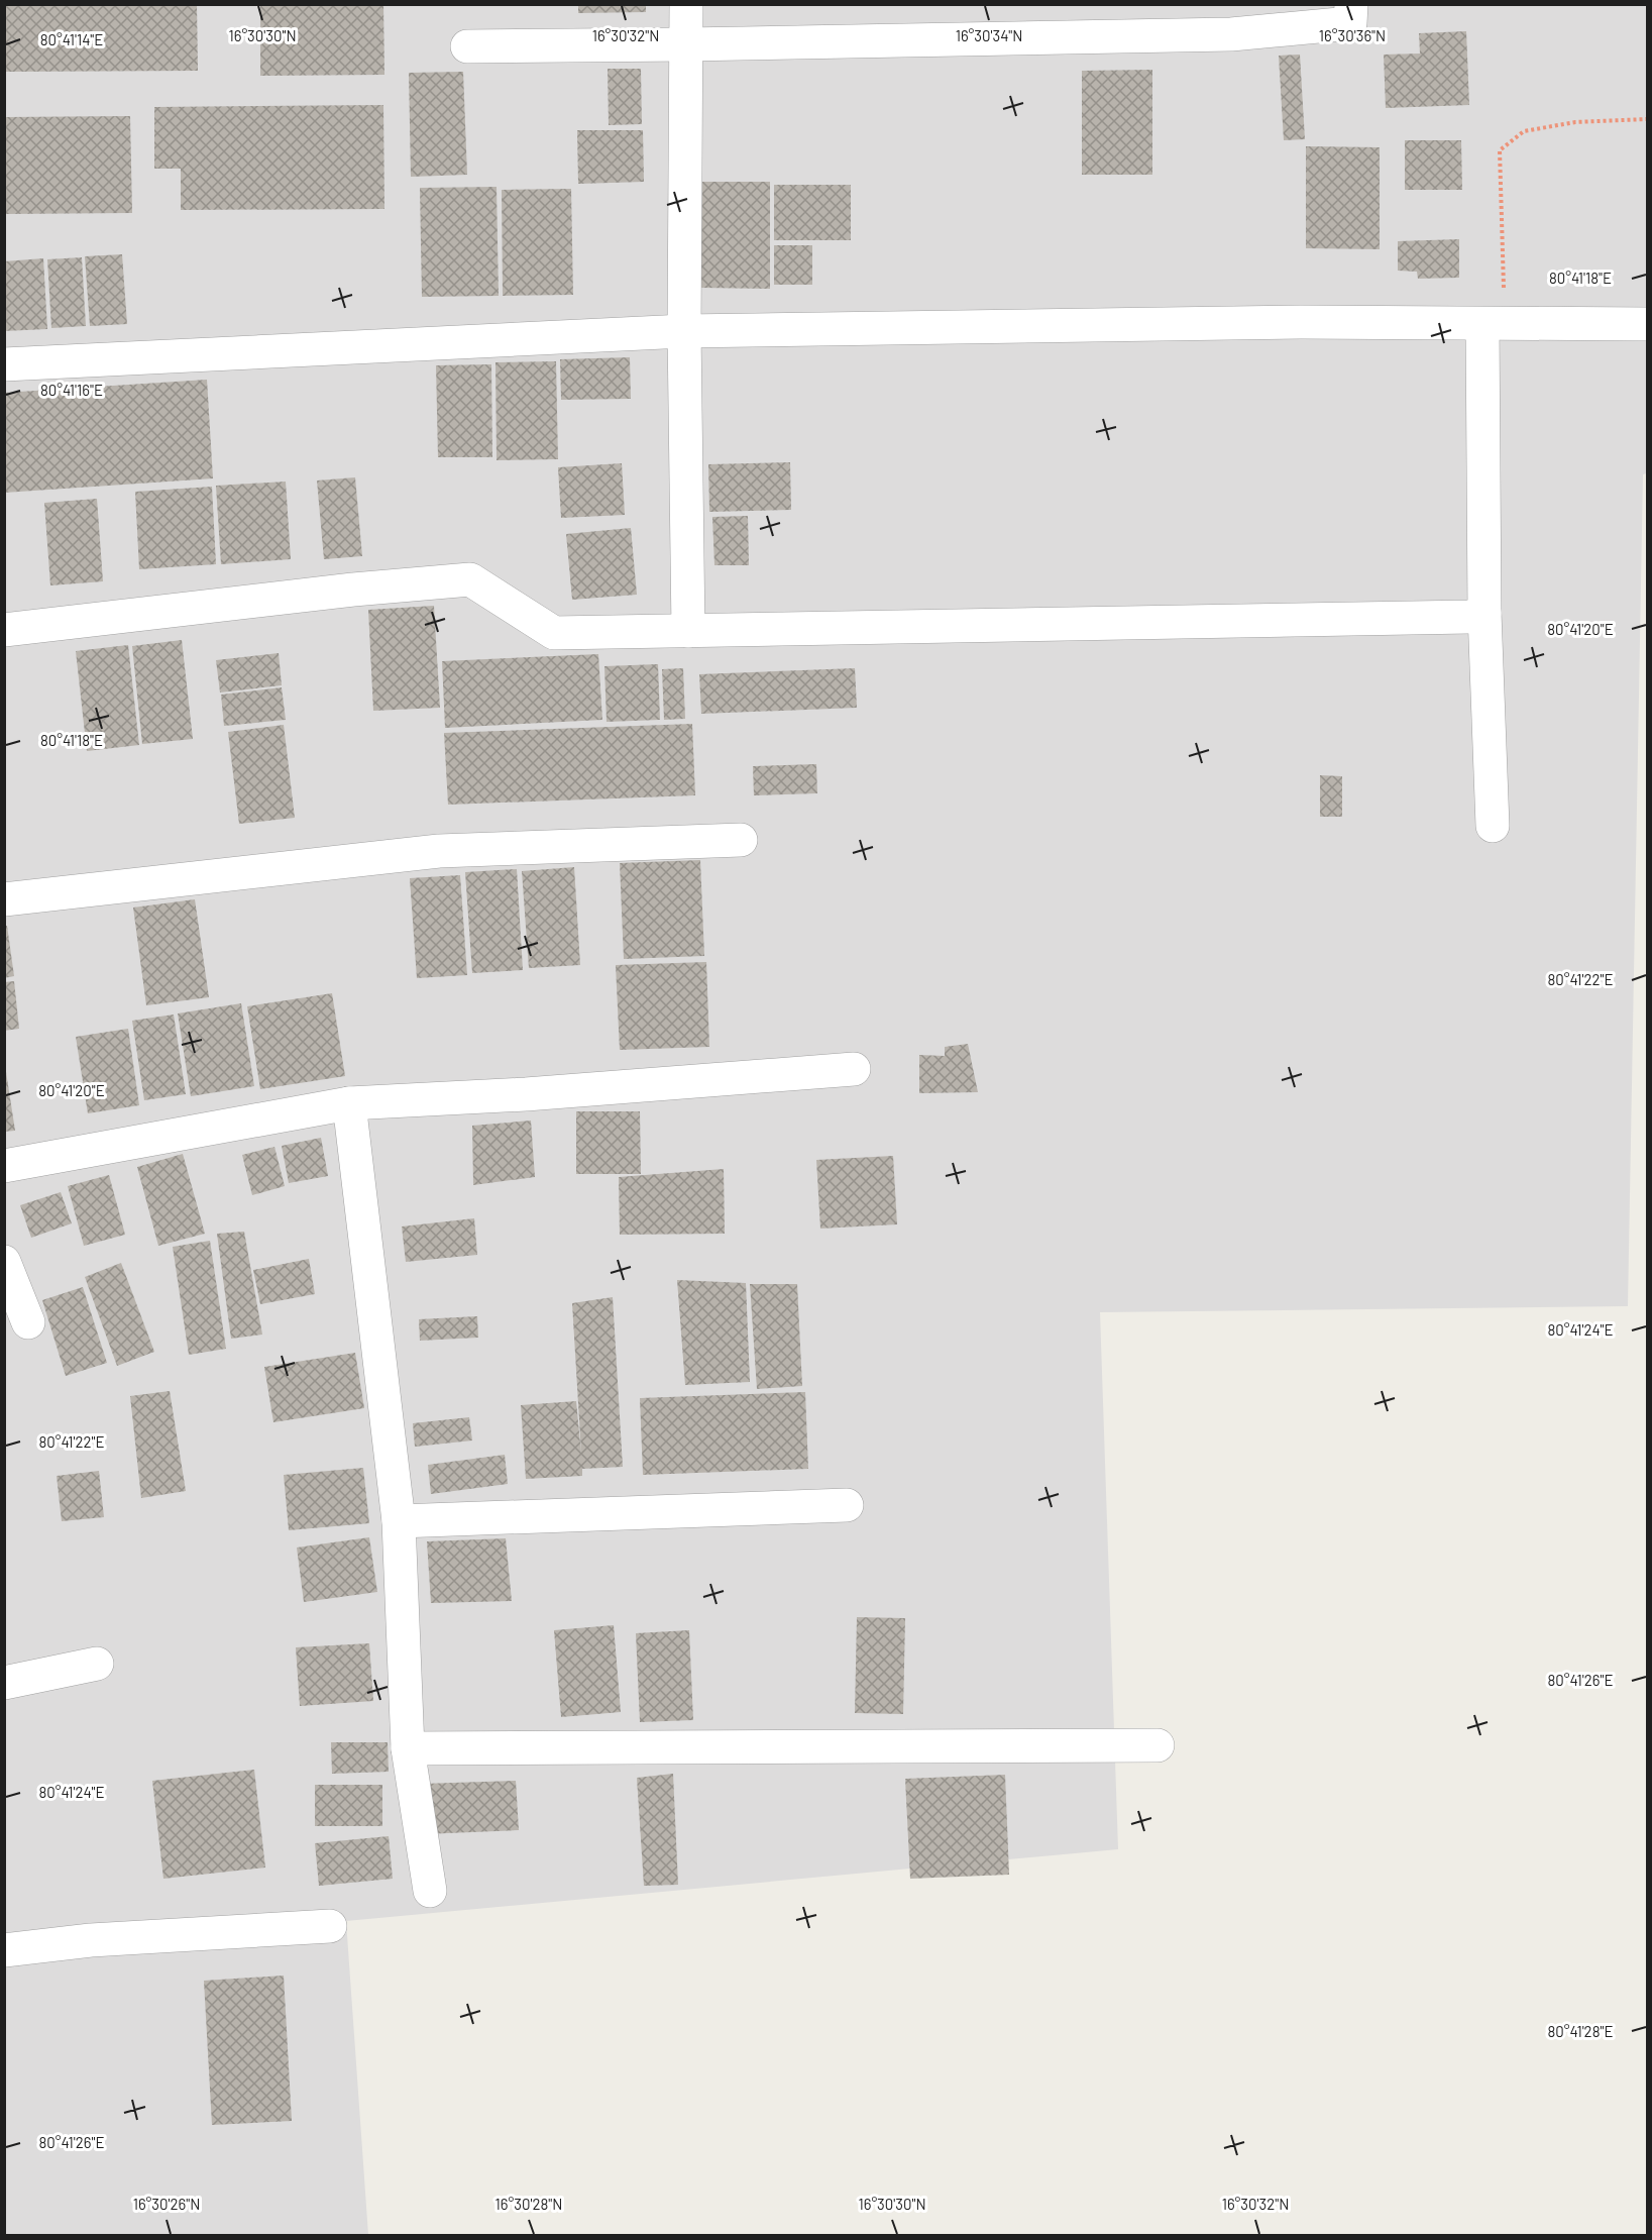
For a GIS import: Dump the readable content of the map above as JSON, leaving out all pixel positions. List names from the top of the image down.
{
  "coordinates": [
    "16°30'30\"N",
    "16°30'32\"N",
    "16°30'34\"N",
    "16°30'36\"N",
    "80°41'14\"E",
    "80°41'18\"E",
    "80°41'16\"E",
    "80°41'20\"E",
    "80°41'22\"E",
    "80°41'24\"E",
    "80°41'26\"E",
    "80°41'28\"E",
    "16°30'26\"N",
    "16°30'28\"N"
  ]
}
